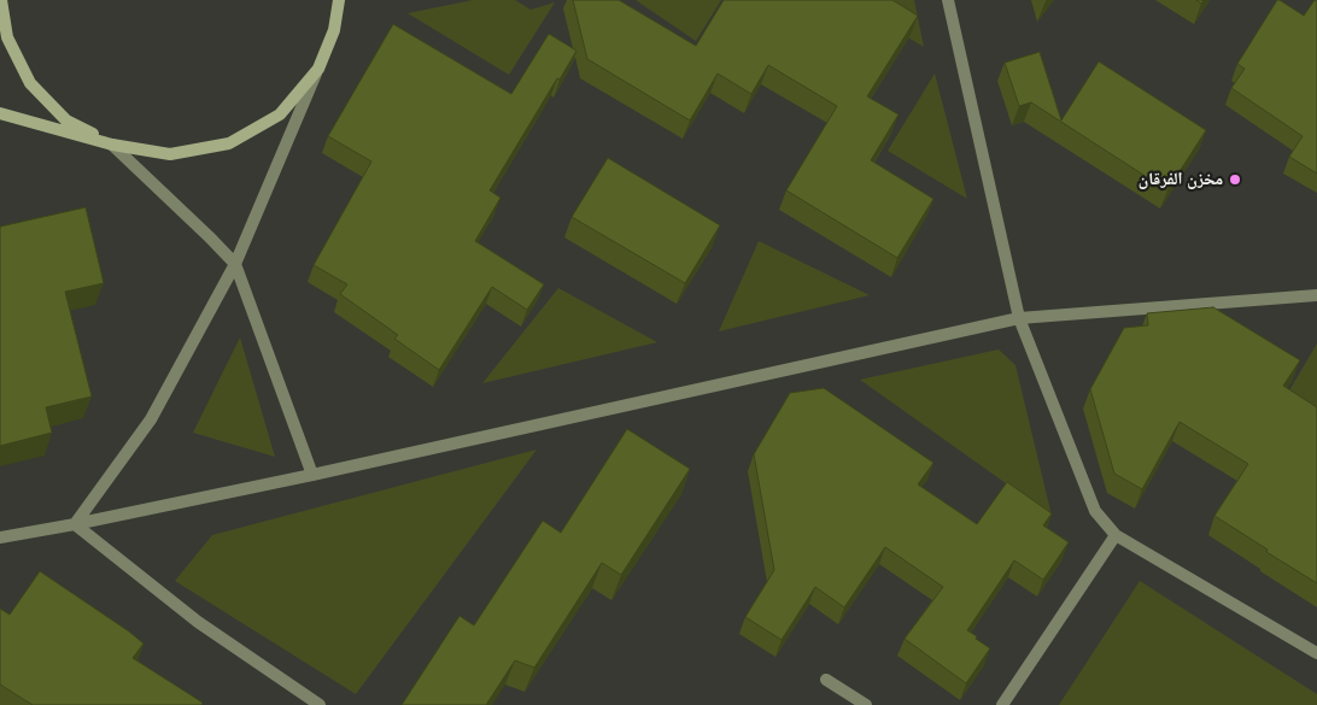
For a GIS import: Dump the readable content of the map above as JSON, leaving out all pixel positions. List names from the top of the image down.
{
  "places": ["مخزن الفرقان"]
}
